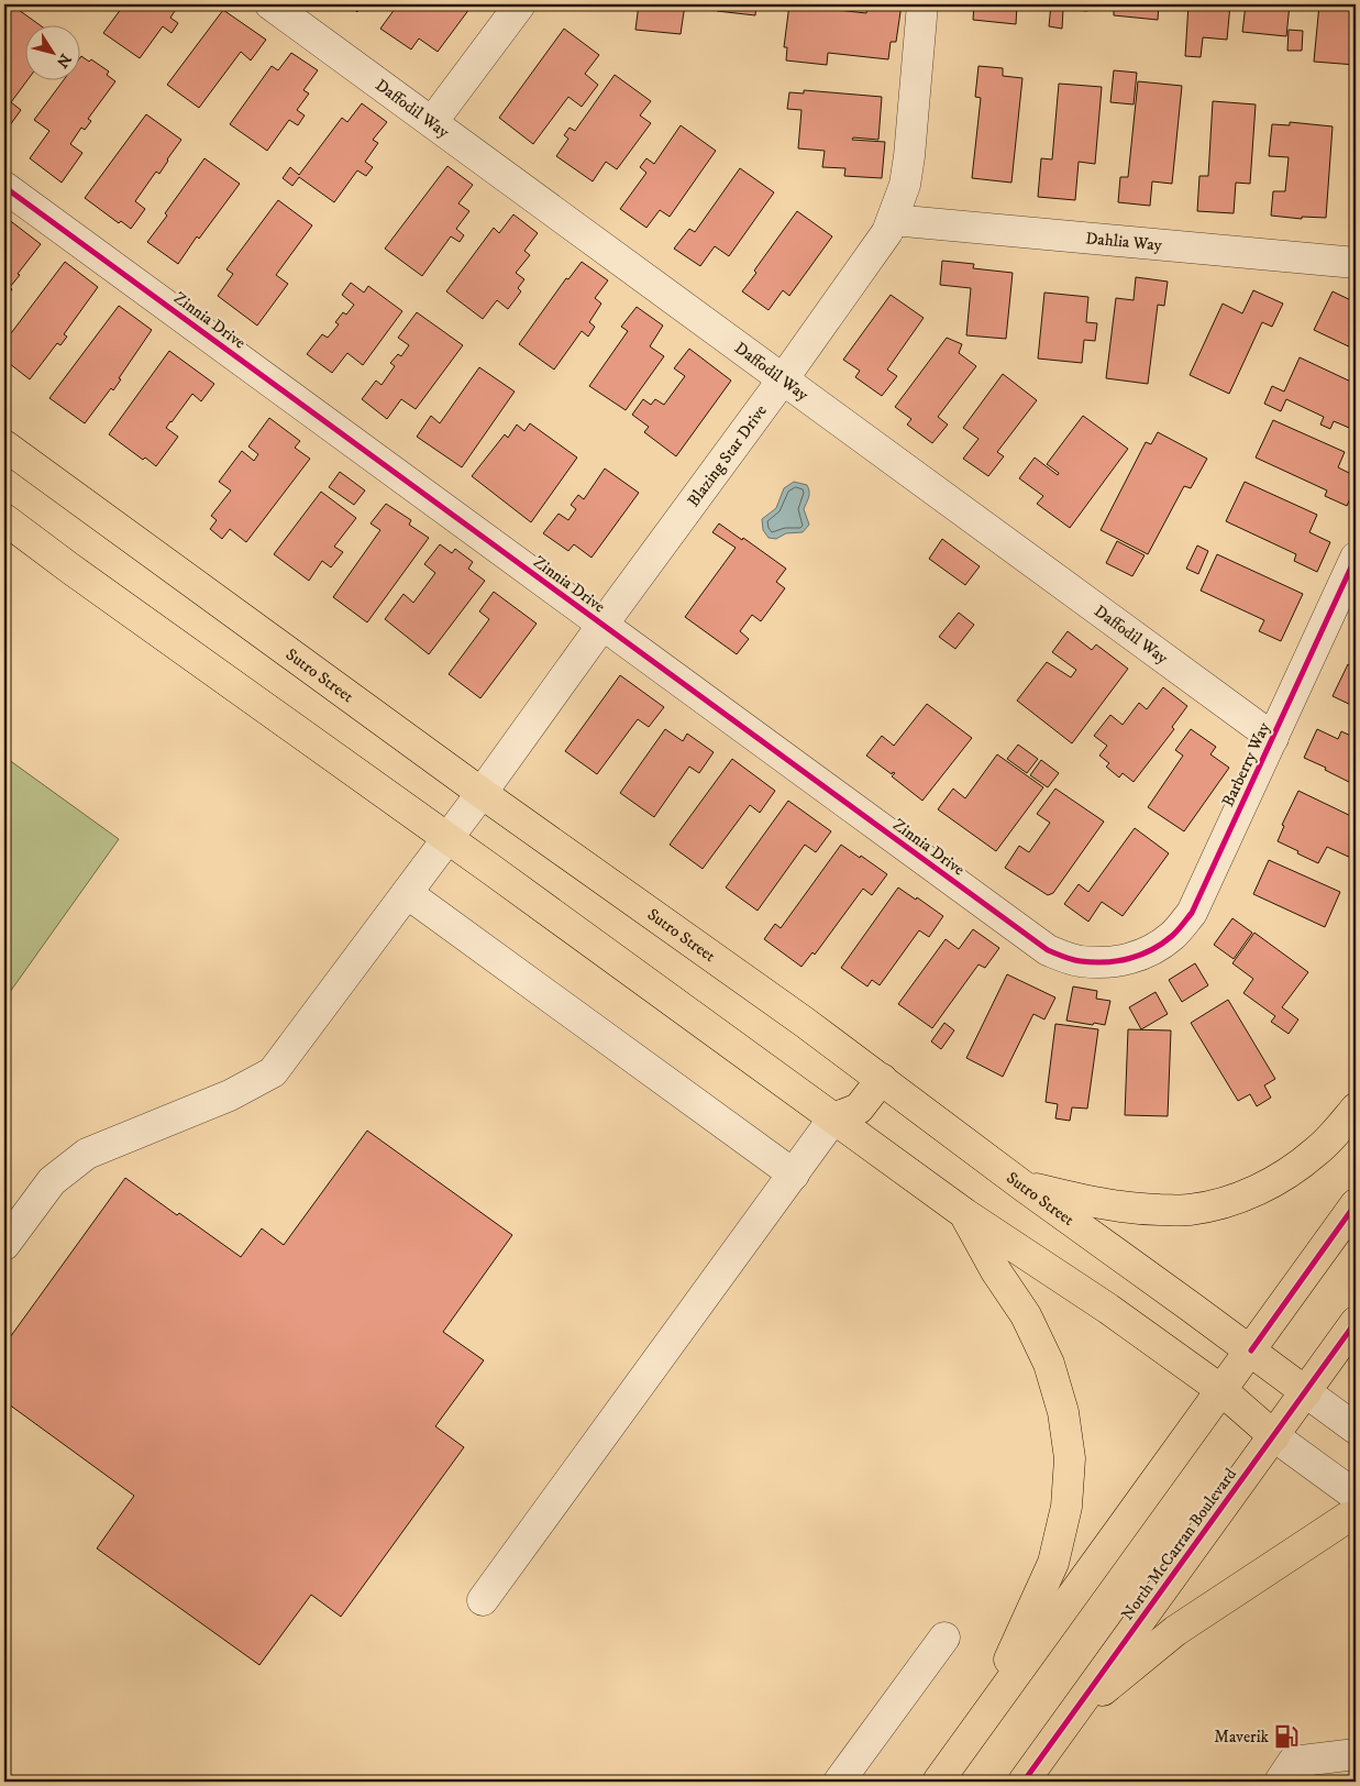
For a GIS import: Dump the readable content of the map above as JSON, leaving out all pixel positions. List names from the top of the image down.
{
  "streets": {
    "main road": ["Sutro Street", "North McCarran Boulevard"],
    "street": [
      "Daffodil Way",
      "Dahlia Way",
      "Zinnia Drive",
      "Blazing Star Drive",
      "Barberry Way"
    ]
  },
  "crossings": [
    ["Daffodil Way", "Blazing Star Drive"],
    ["Daffodil Way", "Barberry Way"],
    ["Dahlia Way", "Blazing Star Drive"],
    ["Zinnia Drive", "Blazing Star Drive"],
    ["Zinnia Drive", "Barberry Way"],
    ["Blazing Star Drive", "Sutro Street"],
    ["Sutro Street", "North McCarran Boulevard"]
  ],
  "places": {
    "fuel station": ["Maverik"]
  },
  "north": "bottom right"
}
